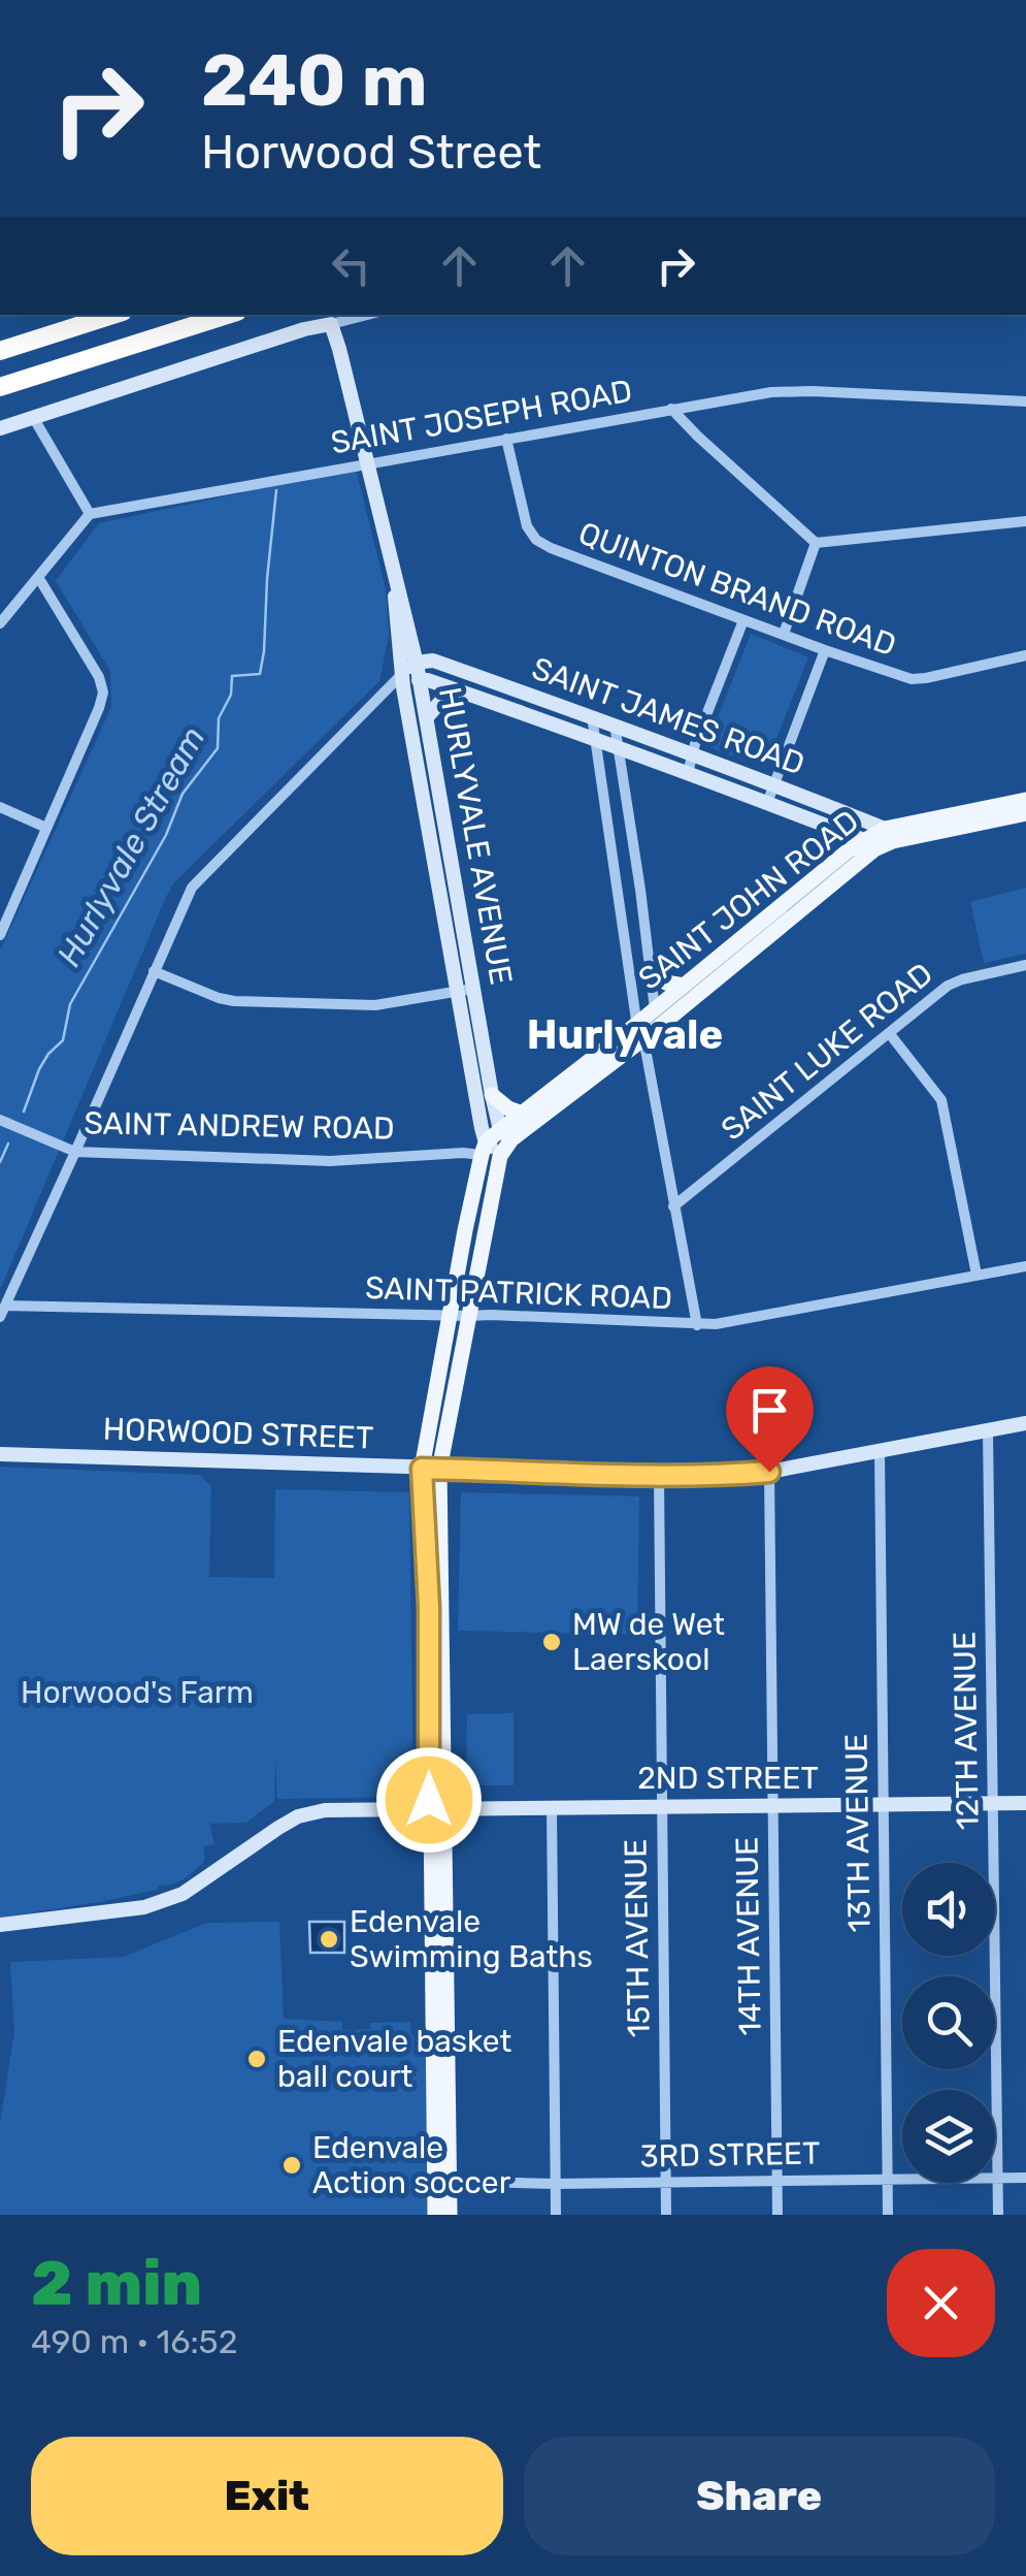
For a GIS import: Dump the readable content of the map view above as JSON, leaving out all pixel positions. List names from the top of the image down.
{
  "streets": {
    "main road": ["HURLYVALE AVENUE", "SAINT JOHN ROAD"],
    "street": [
      "SAINT JOSEPH ROAD",
      "QUINTON BRAND ROAD",
      "SAINT JAMES ROAD",
      "SAINT LUKE ROAD",
      "SAINT ANDREW ROAD",
      "SAINT PATRICK ROAD",
      "HORWOOD STREET",
      "12TH AVENUE",
      "2ND STREET",
      "13TH AVENUE",
      "14TH AVENUE",
      "15TH AVENUE",
      "3RD STREET"
    ]
  },
  "crossings": [
    ["SAINT JOSEPH ROAD", "QUINTON BRAND ROAD"],
    ["SAINT JOSEPH ROAD", "HURLYVALE AVENUE"],
    ["SAINT JAMES ROAD", "HURLYVALE AVENUE"],
    ["SAINT JAMES ROAD", "SAINT JOHN ROAD"],
    ["HURLYVALE AVENUE", "SAINT JOHN ROAD"],
    ["HURLYVALE AVENUE", "SAINT ANDREW ROAD"],
    ["HURLYVALE AVENUE", "SAINT PATRICK ROAD"],
    ["HURLYVALE AVENUE", "HORWOOD STREET"],
    ["HURLYVALE AVENUE", "2ND STREET"],
    ["SAINT JOHN ROAD", "SAINT ANDREW ROAD"],
    ["HORWOOD STREET", "12TH AVENUE"],
    ["HORWOOD STREET", "13TH AVENUE"],
    ["HORWOOD STREET", "14TH AVENUE"],
    ["HORWOOD STREET", "15TH AVENUE"],
    ["12TH AVENUE", "2ND STREET"],
    ["12TH AVENUE", "3RD STREET"],
    ["2ND STREET", "13TH AVENUE"],
    ["2ND STREET", "14TH AVENUE"],
    ["2ND STREET", "15TH AVENUE"],
    ["13TH AVENUE", "3RD STREET"],
    ["14TH AVENUE", "3RD STREET"],
    ["15TH AVENUE", "3RD STREET"]
  ],
  "districts": ["Hurlyvale"],
  "water": ["Hurlyvale Stream"],
  "parks": ["Horwood's Farm"],
  "places": [
    "MW de Wet Laerskool",
    "Edenvale Swimming Baths",
    "Edenvale basket ball court",
    "Edenvale Action soccer"
  ],
  "page": {
    "turn": ["240 m", "Horwood Street"],
    "heading": ["2 min", "490 m · 16:52"],
    "buttons": ["Exit", "Share"]
  }
}
